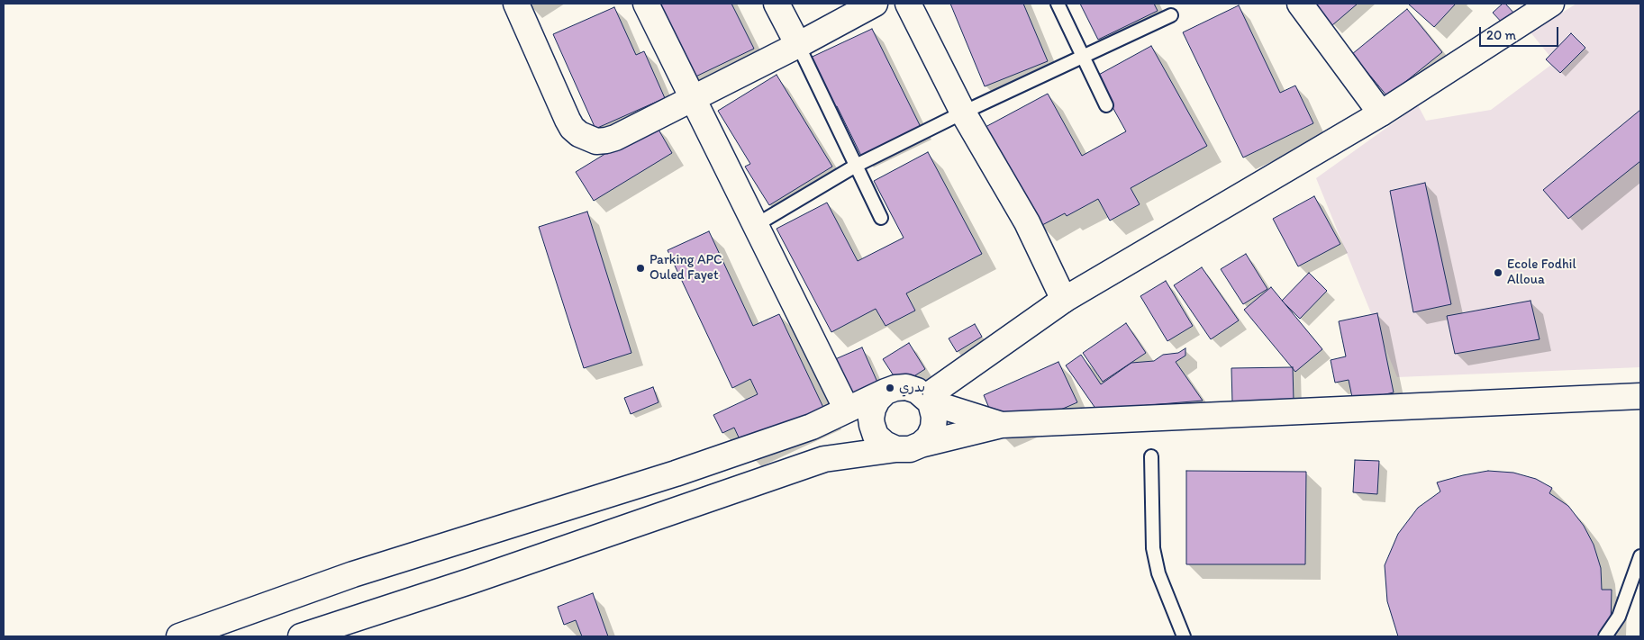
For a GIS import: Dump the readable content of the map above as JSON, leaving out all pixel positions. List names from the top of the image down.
{
  "places": ["Parking APC Ouled Fayet", "Ecole Fodhil Alloua", "بدري"],
  "scale_bar": "20 m"
}
